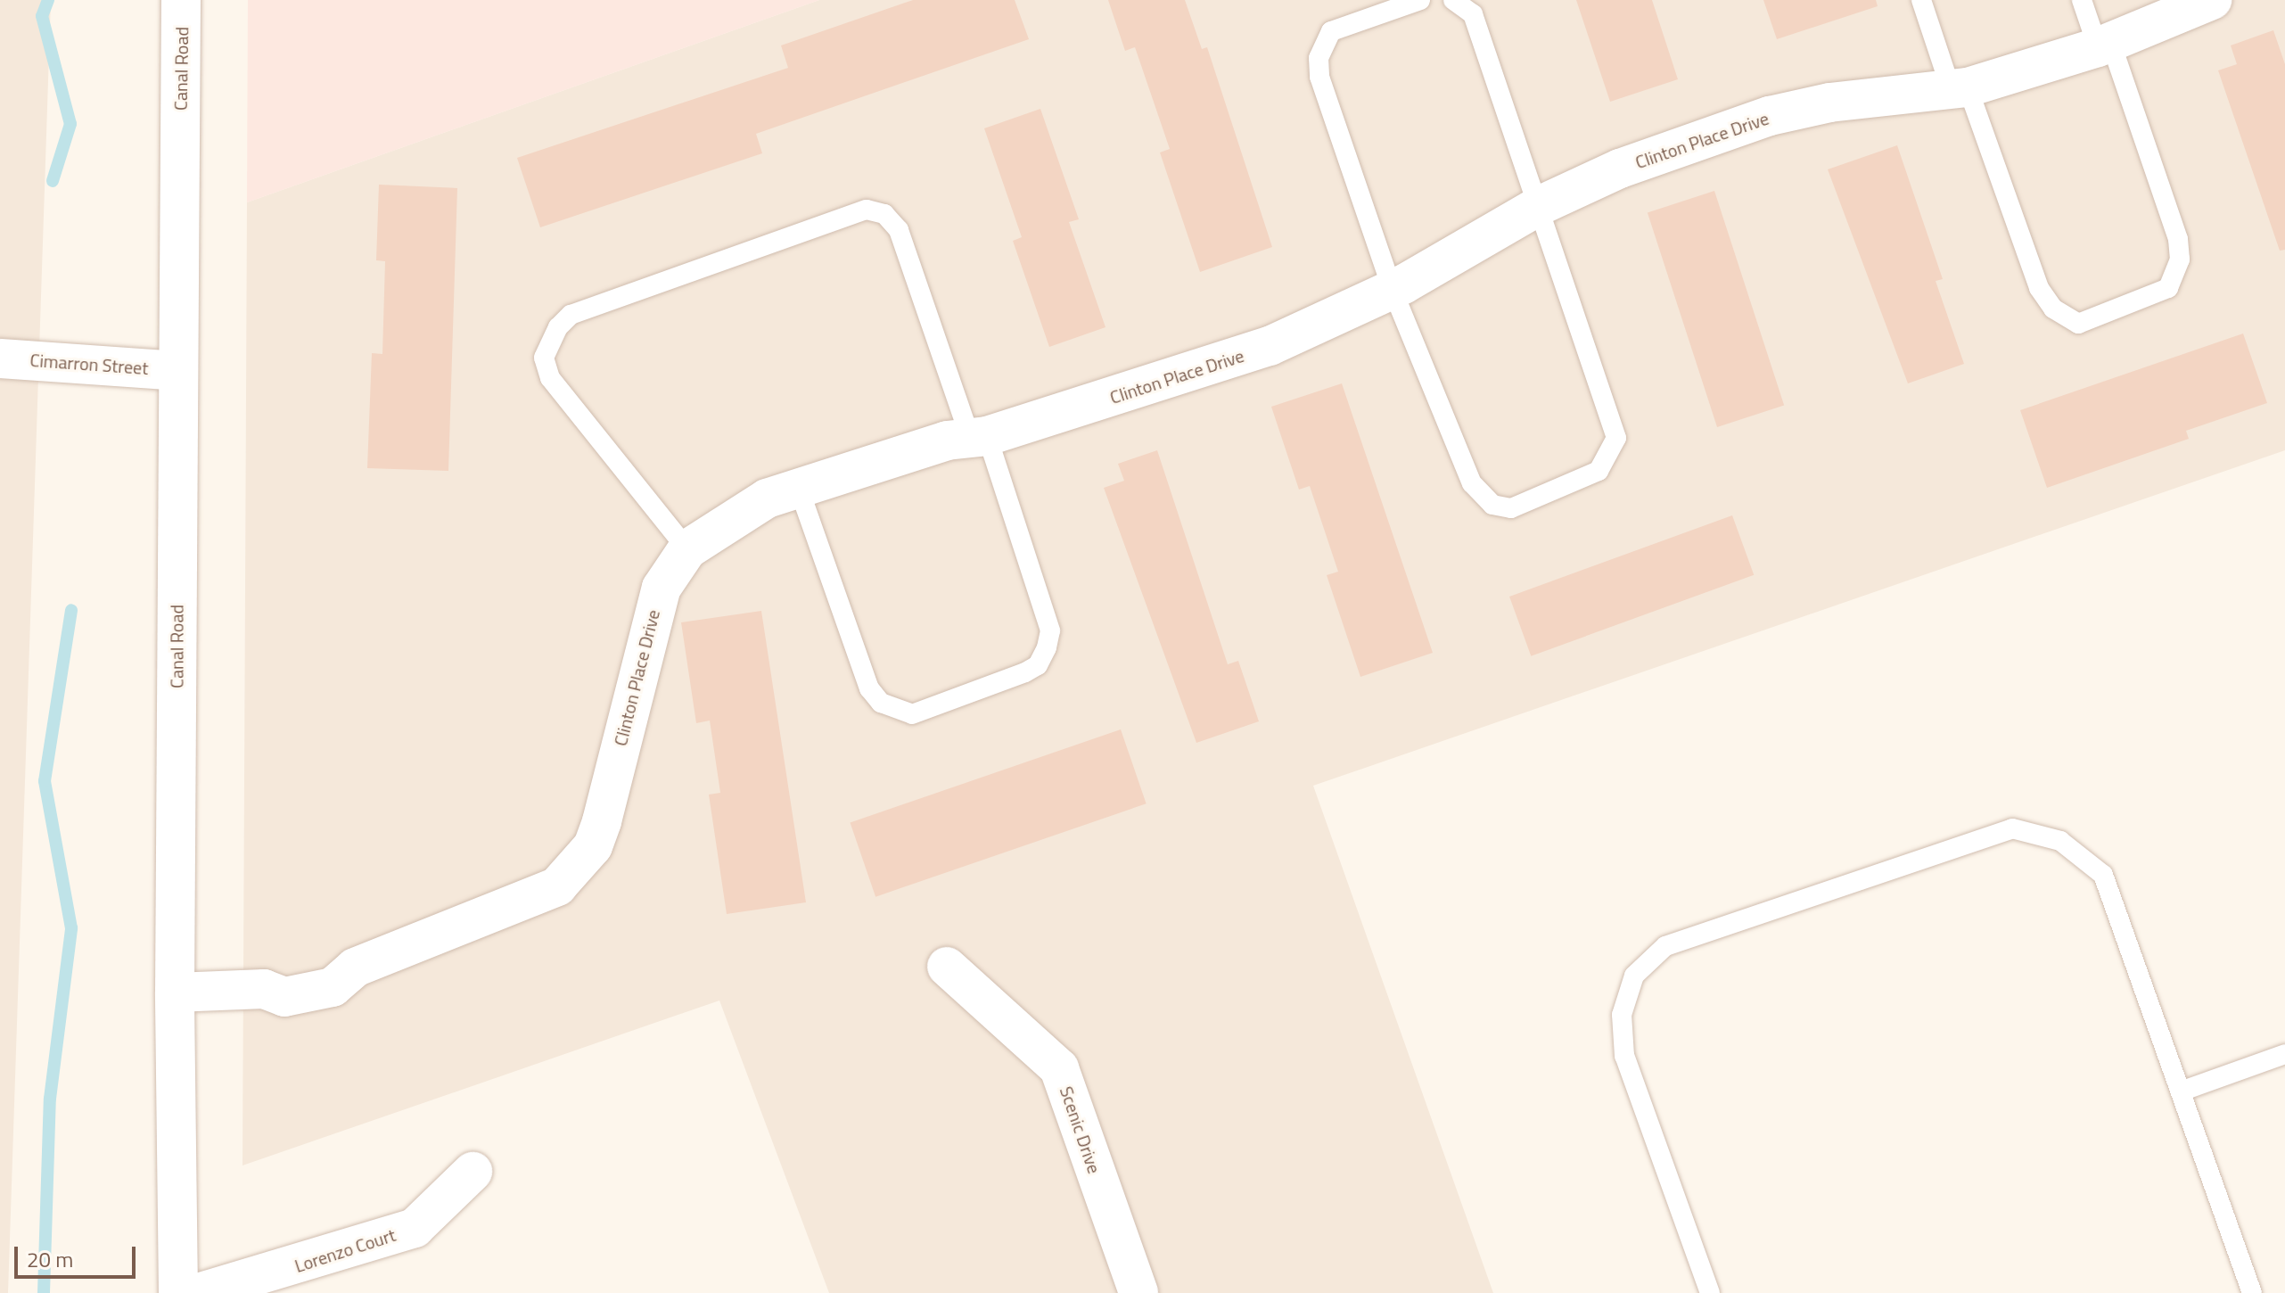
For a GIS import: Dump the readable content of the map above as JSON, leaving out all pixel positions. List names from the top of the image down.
{
  "streets": {
    "street": [
      "Canal Road",
      "Clinton Place Drive",
      "Cimarron Street",
      "Scenic Drive",
      "Lorenzo Court"
    ]
  },
  "crossings": [
    ["Canal Road", "Clinton Place Drive"],
    ["Canal Road", "Cimarron Street"]
  ],
  "scale_bar": "20 m"
}
